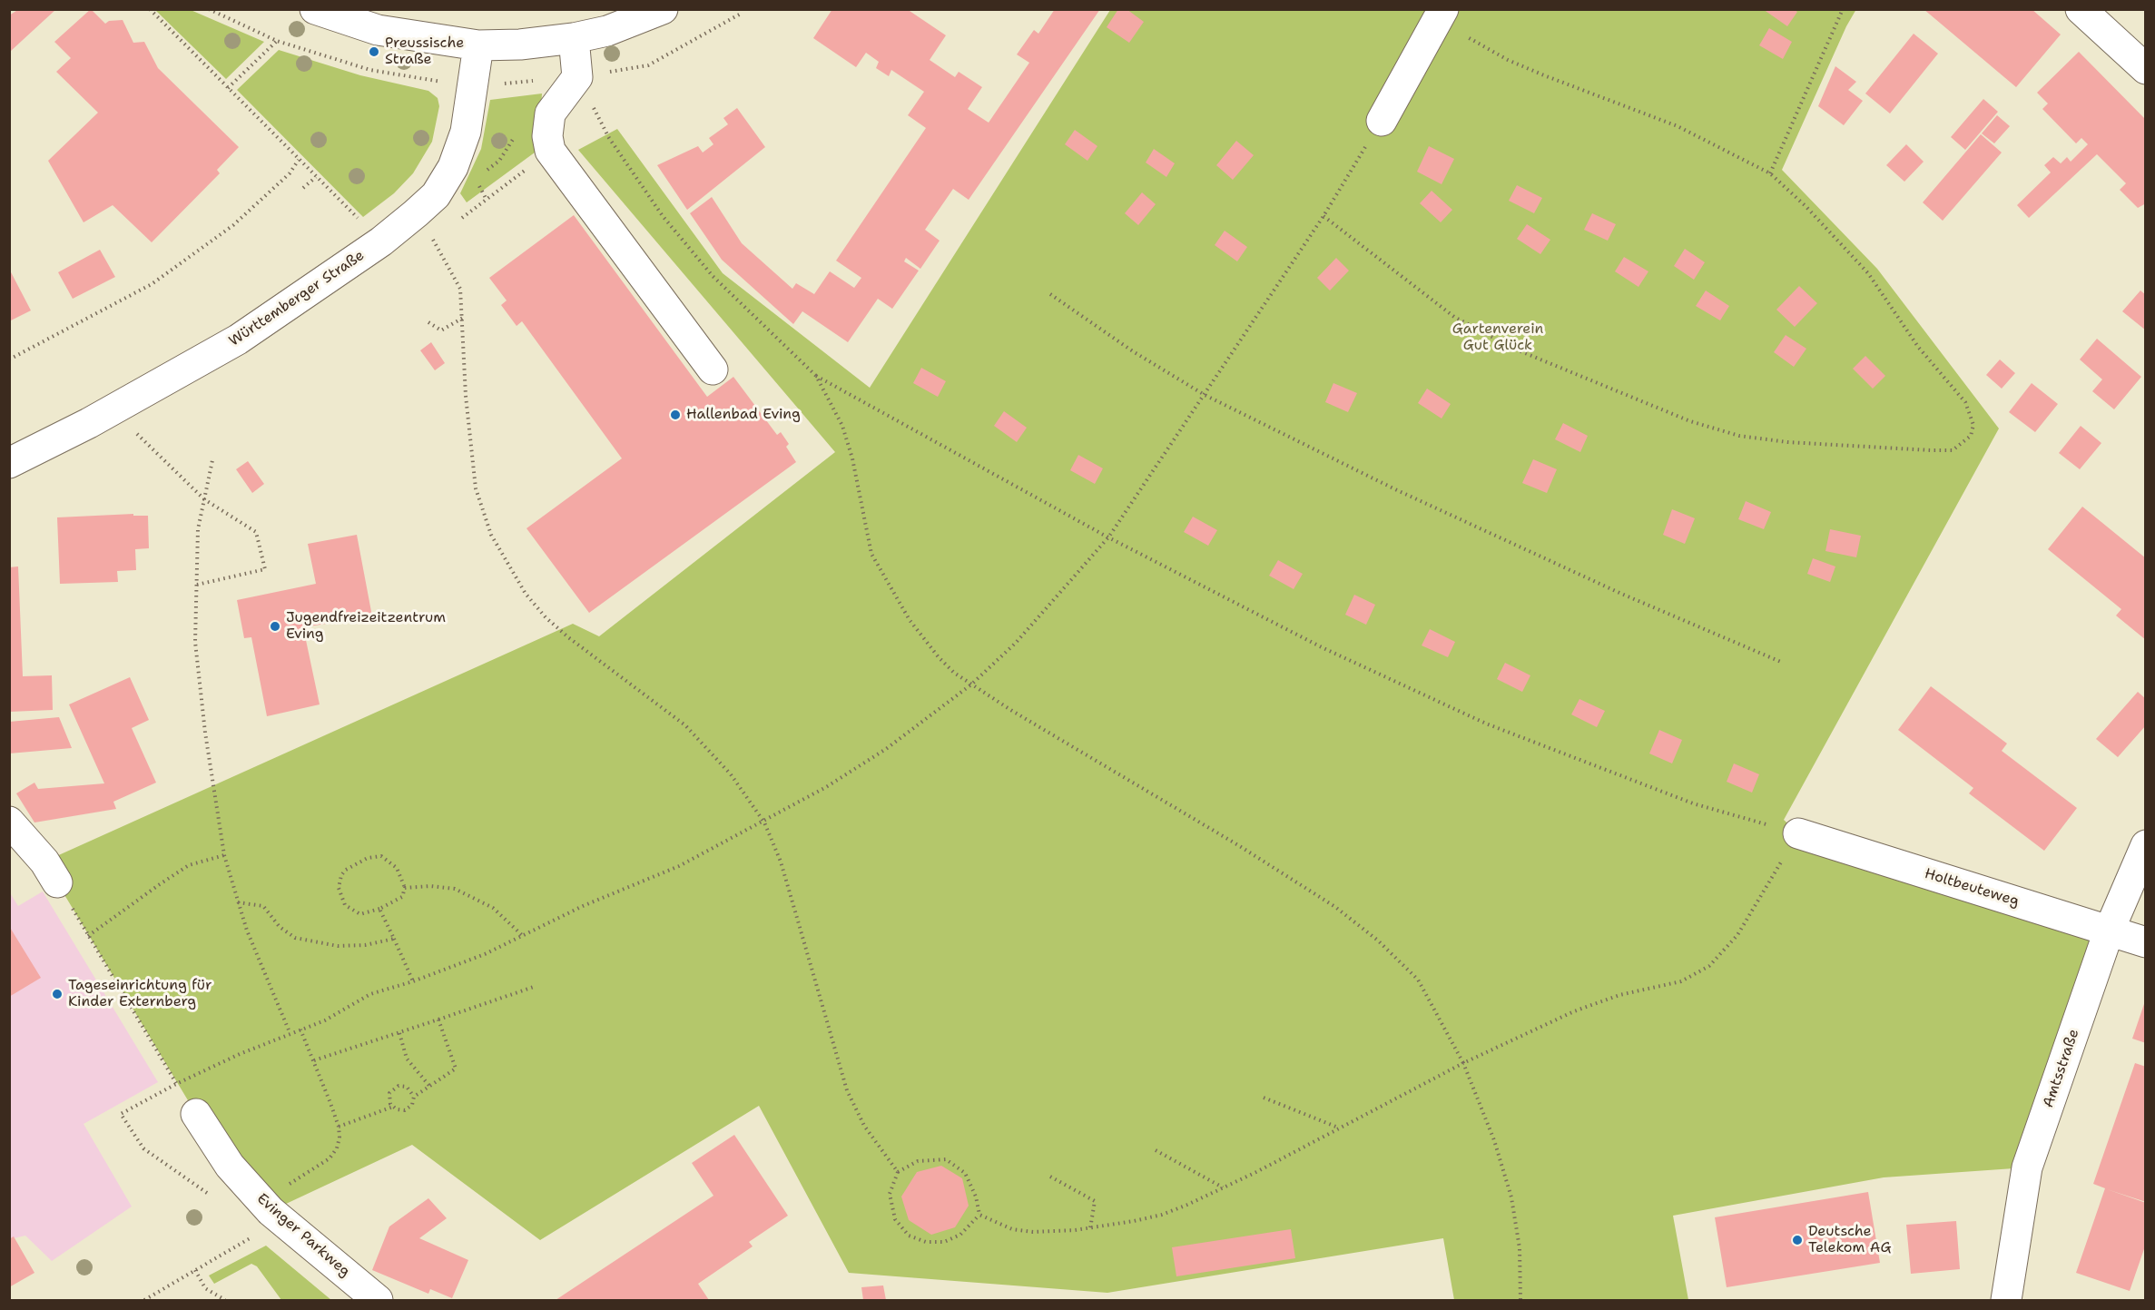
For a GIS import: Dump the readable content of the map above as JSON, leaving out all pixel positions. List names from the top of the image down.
{
  "streets": {
    "street": [
      "Württemberger Straße",
      "Holtbeuteweg",
      "Amtsstraße",
      "Evinger Parkweg"
    ]
  },
  "crossings": [
    ["Holtbeuteweg", "Amtsstraße"]
  ],
  "parks": ["Gartenverein Gut Glück"],
  "places": [
    "Preussische Straße",
    "Hallenbad Eving",
    "Jugendfreizeitzentrum Eving",
    "Tageseinrichtung für Kinder Externberg",
    "Deutsche Telekom AG"
  ]
}
